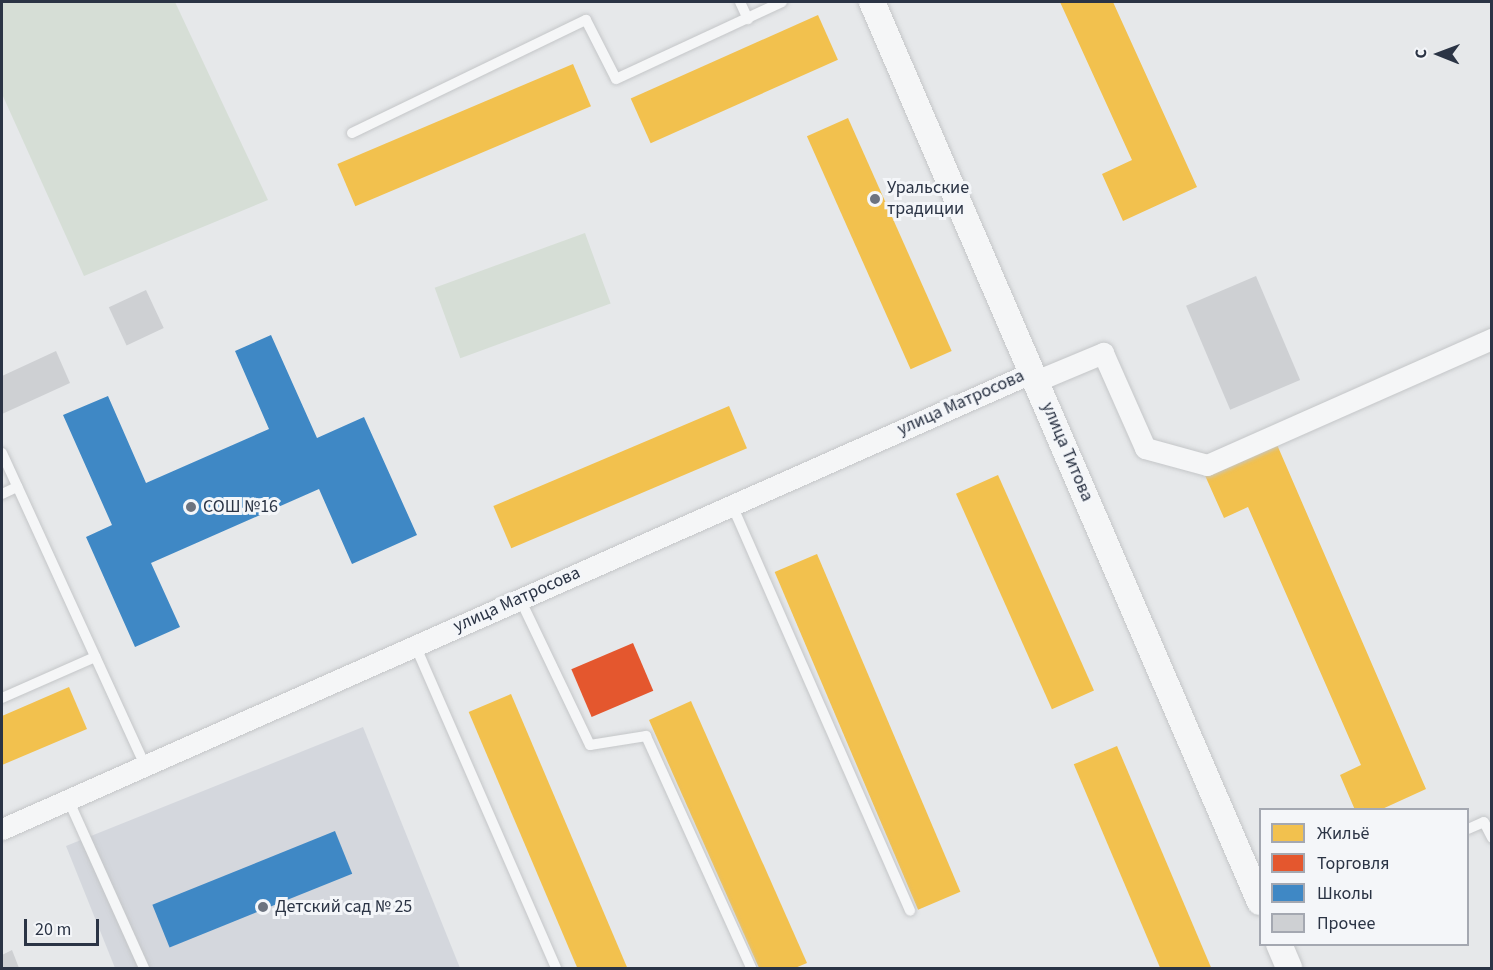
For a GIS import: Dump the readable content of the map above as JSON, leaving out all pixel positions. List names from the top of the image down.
{
  "streets": {
    "street": ["улица Матросова", "улица Титова"]
  },
  "crossings": [
    ["улица Матросова", "улица Титова"]
  ],
  "places": ["Уральские традиции", "СОШ №16", "Детский сад № 25"],
  "legend": [
    "Жильё",
    "Торговля",
    "Школы",
    "Прочее"
  ],
  "scale_bar": "20 m",
  "north": "left"
}
